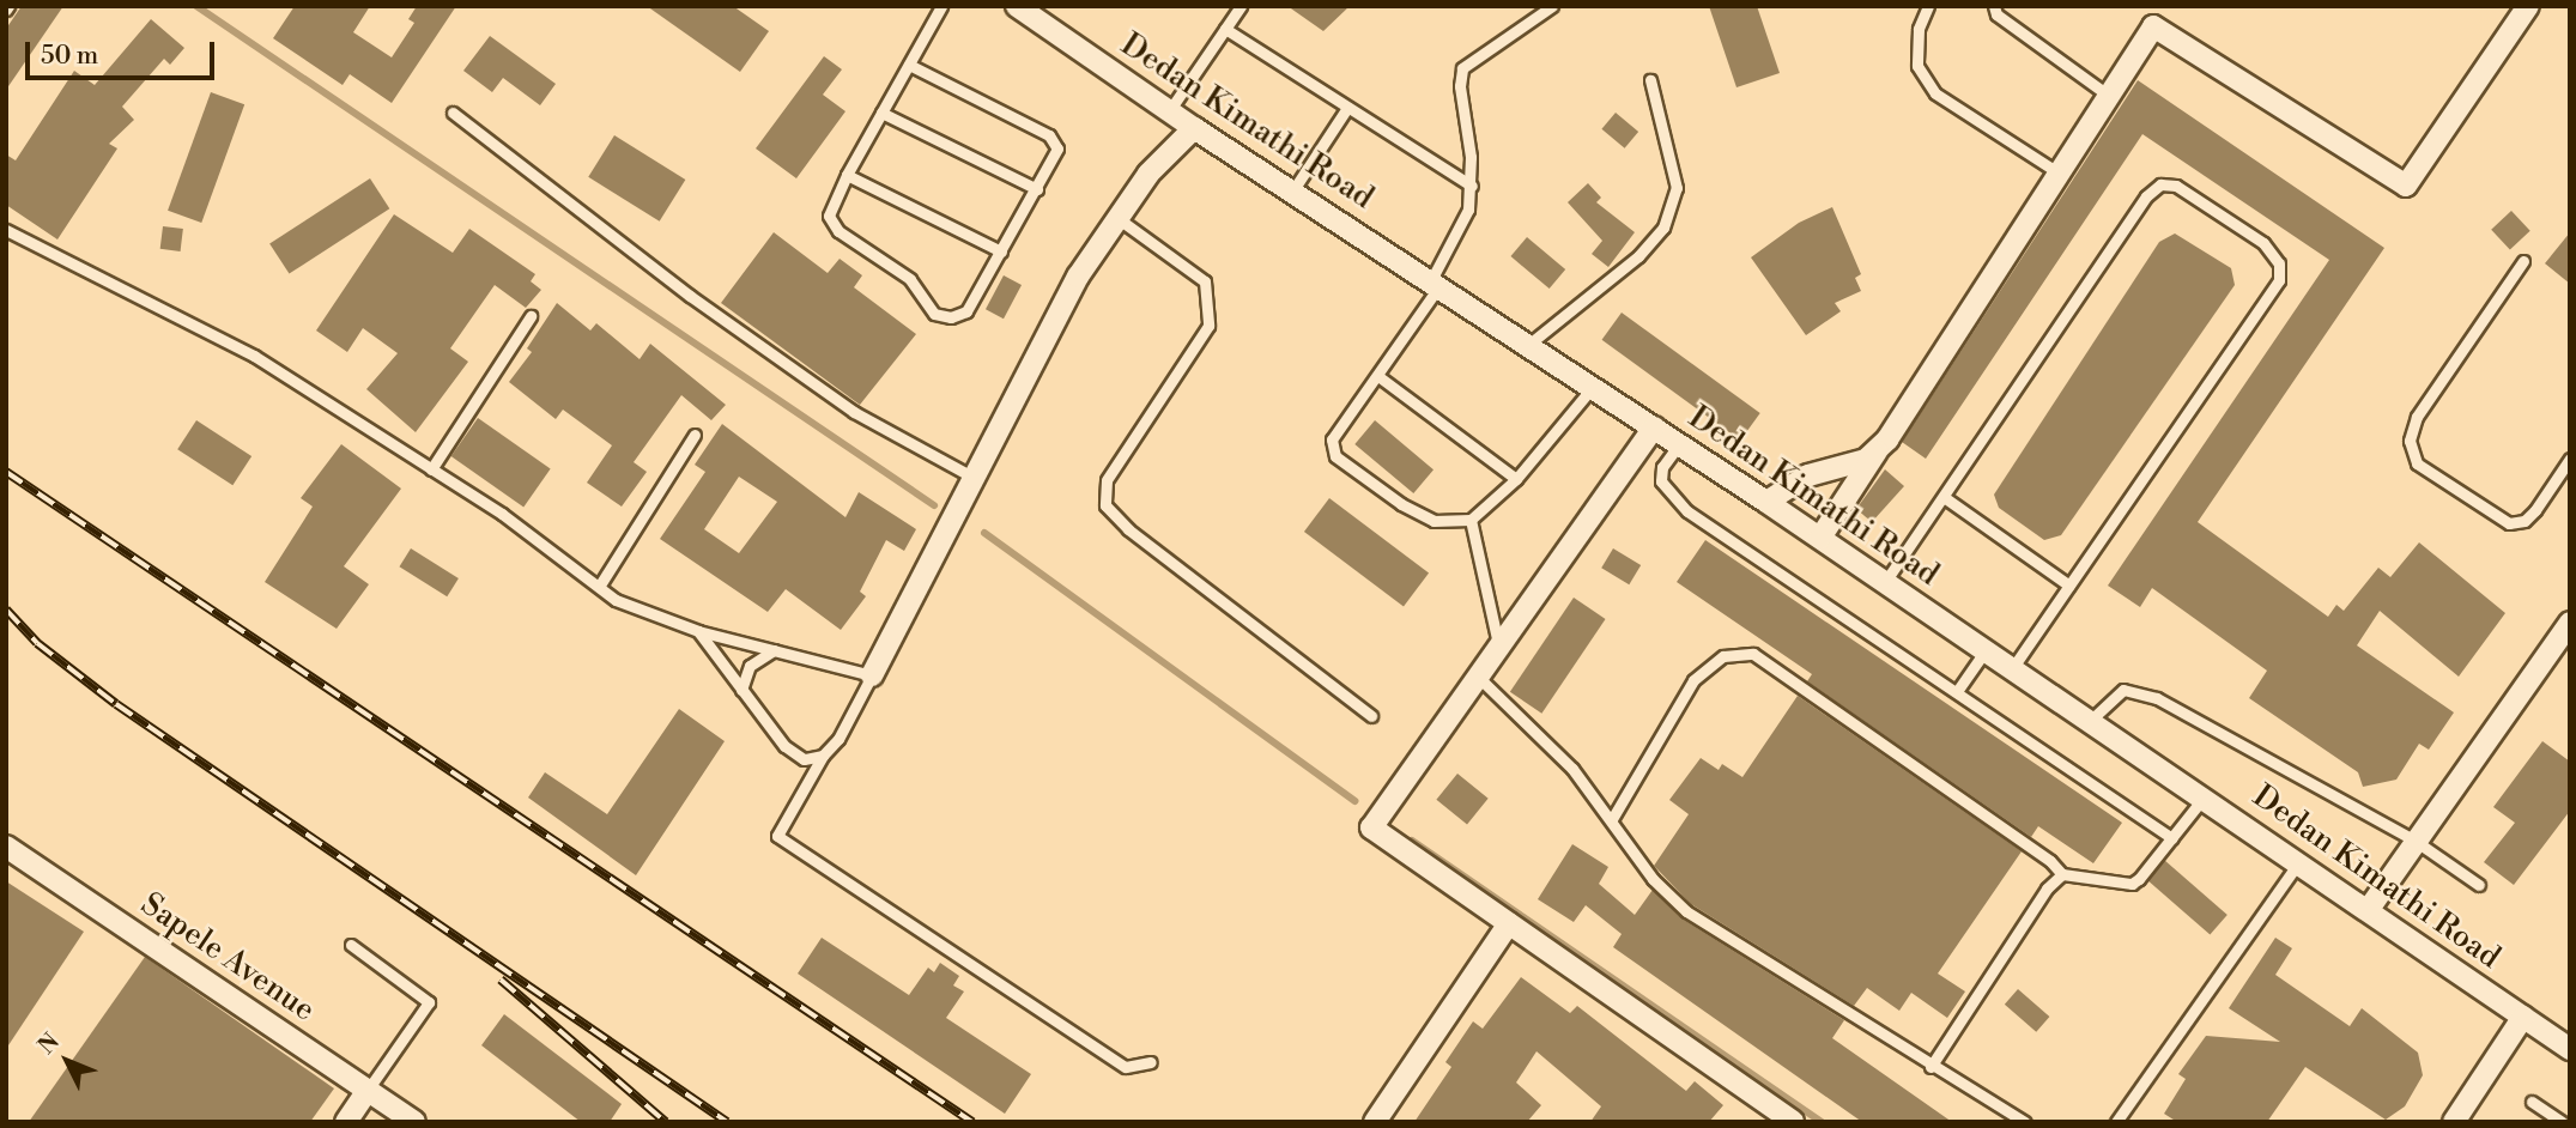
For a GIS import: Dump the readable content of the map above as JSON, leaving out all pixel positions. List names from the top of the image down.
{
  "streets": {
    "street": ["Dedan Kimathi Road", "Sapele Avenue"]
  },
  "scale_bar": "50 m",
  "north": "top left"
}
